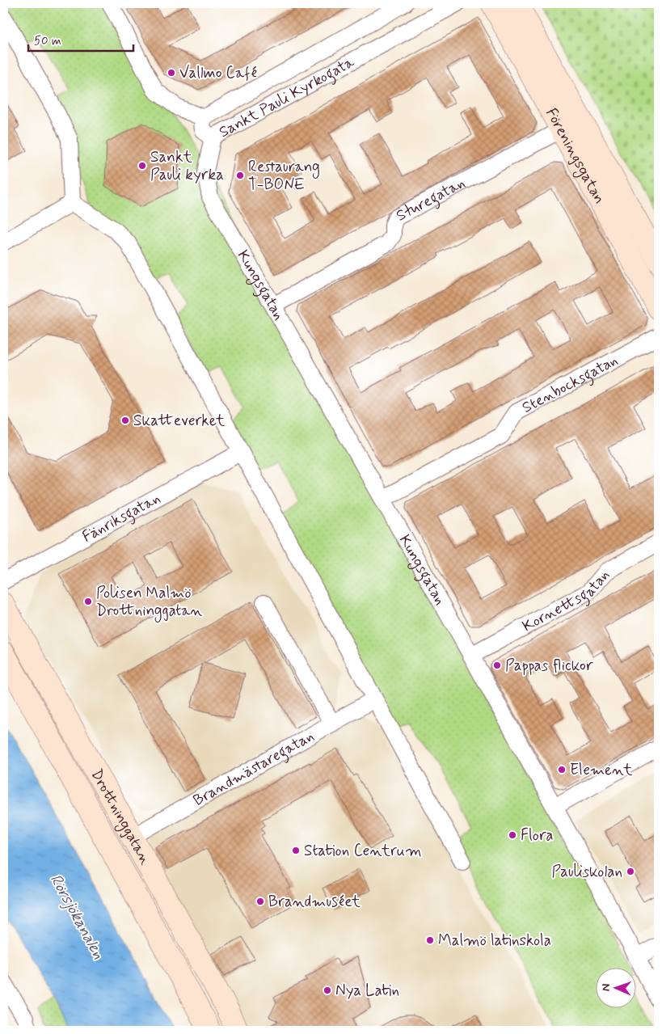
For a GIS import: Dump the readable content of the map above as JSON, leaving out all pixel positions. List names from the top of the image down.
{
  "streets": {
    "main road": ["Föreningsgatan", "Drottninggatan"],
    "street": [
      "Sankt Pauli Kyrkogata",
      "Sturegatan",
      "Kungsgatan",
      "Stenbocksgatan",
      "Fänriksgatan",
      "Kornettsgatan",
      "Brandmästaregatan"
    ]
  },
  "crossings": [
    ["Sankt Pauli Kyrkogata", "Kungsgatan"],
    ["Föreningsgatan", "Sturegatan"],
    ["Sturegatan", "Kungsgatan"],
    ["Kungsgatan", "Stenbocksgatan"],
    ["Kungsgatan", "Kornettsgatan"],
    ["Brandmästaregatan", "Drottninggatan"]
  ],
  "water": ["Rörsjökanalen"],
  "places": [
    "Vallmo Café",
    "Sankt Pauli kyrka",
    "Restaurang T-BONE",
    "Skatteverket",
    "Polisen Malmö Drottninggatan",
    "Pappas flickor",
    "Element",
    "Flora",
    "Station Centrum",
    "Pauliskolan",
    "Brandmuséet",
    "Malmö latinskola",
    "Nya Latin"
  ],
  "scale_bar": "50 m",
  "north": "left"
}
